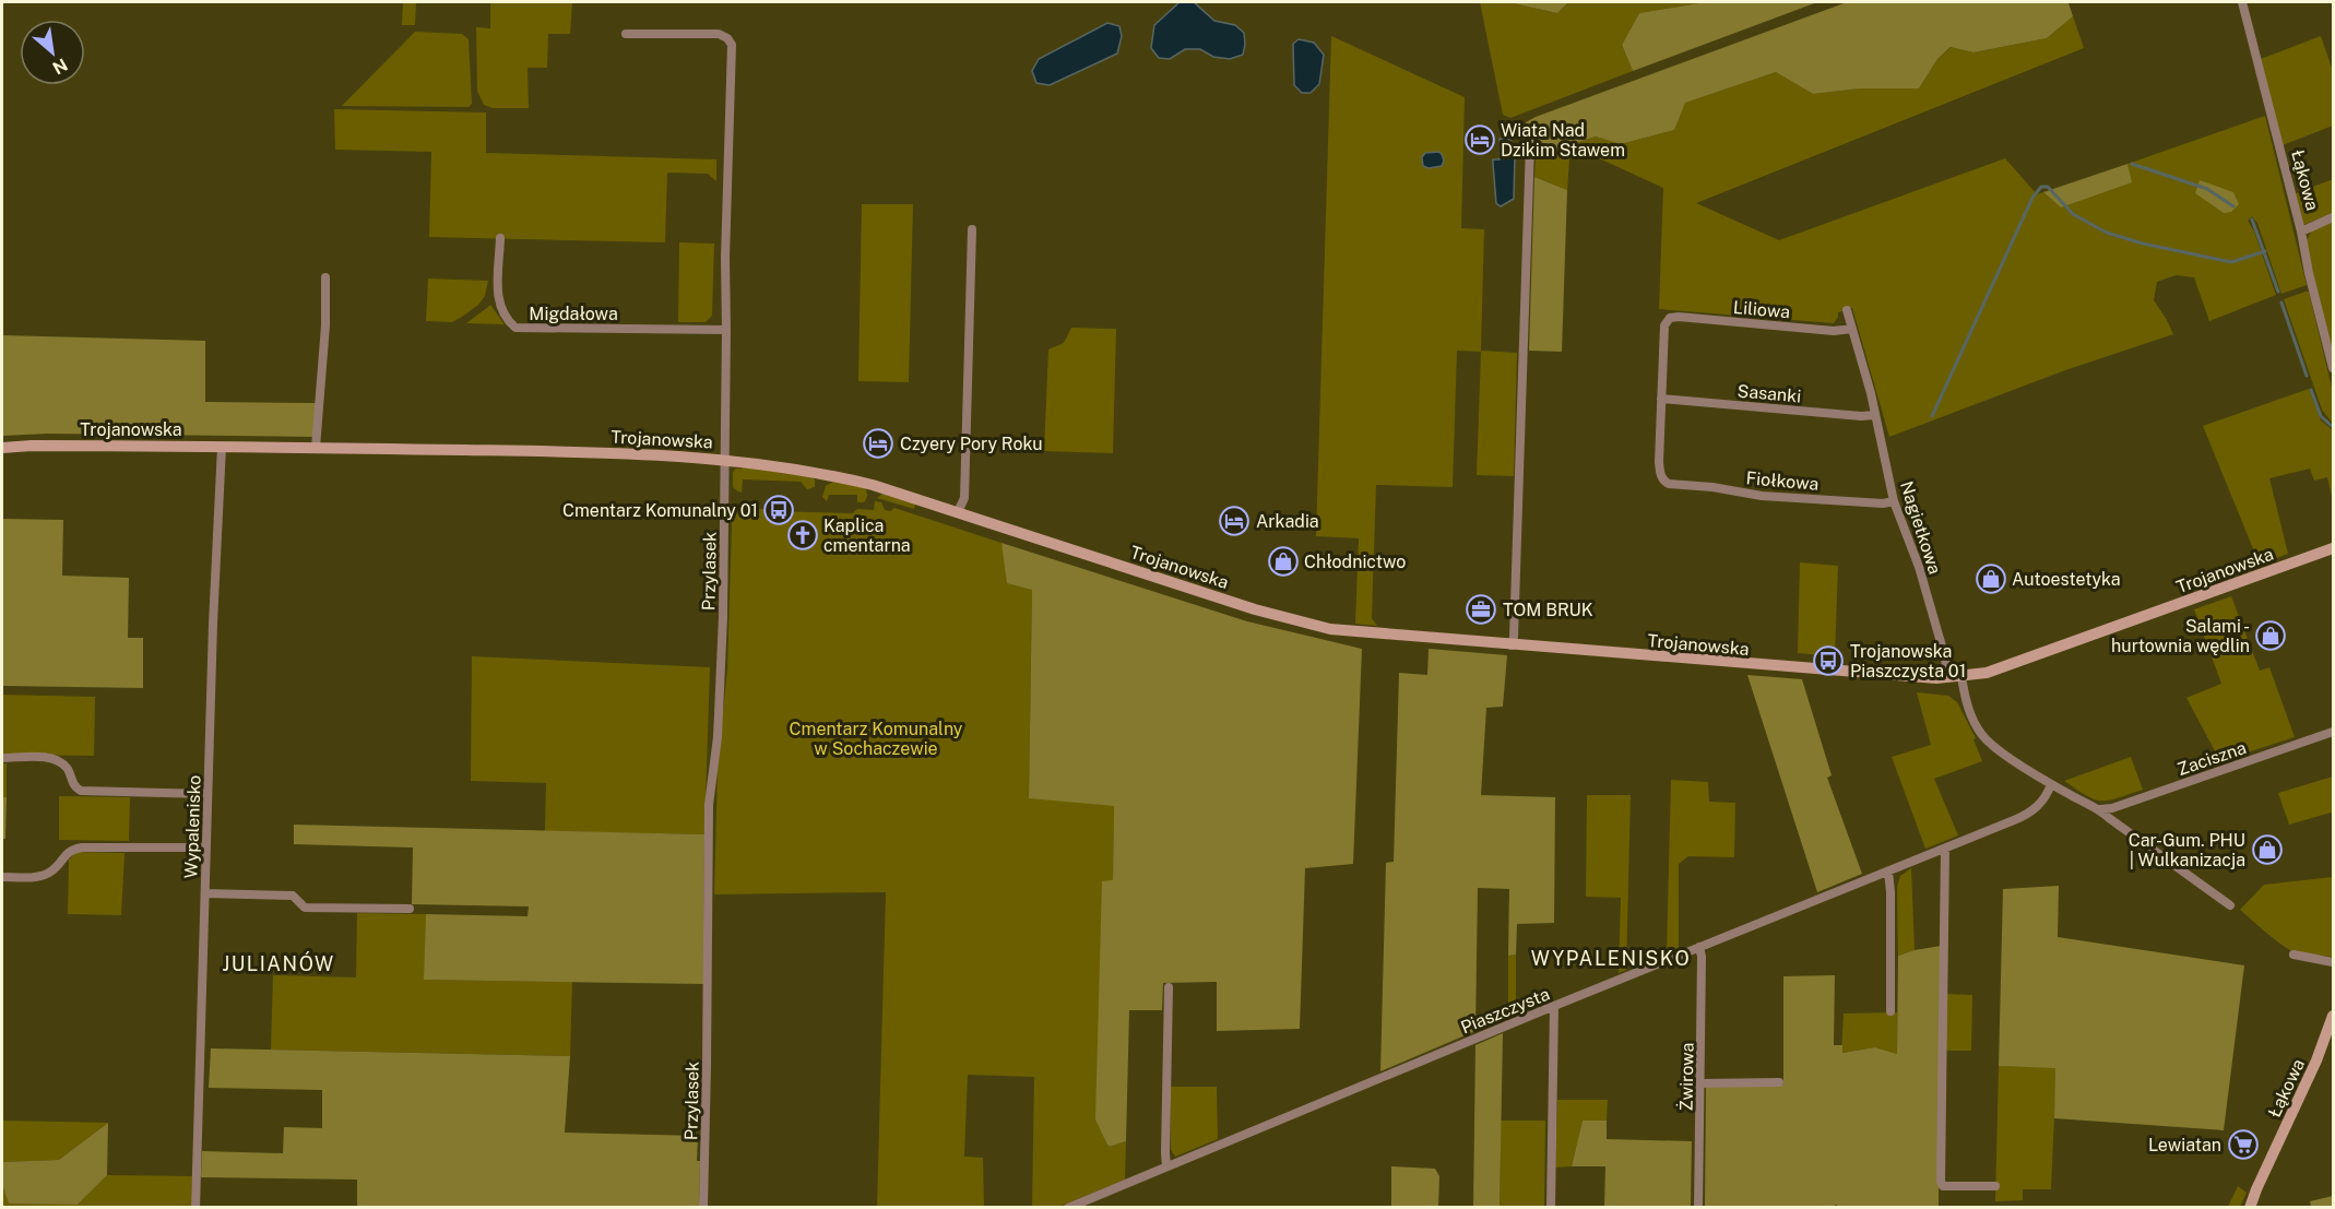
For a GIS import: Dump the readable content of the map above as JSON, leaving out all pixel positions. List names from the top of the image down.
{
  "streets": {
    "street": [
      "Łąkowa",
      "Liliowa",
      "Migdałowa",
      "Sasanki",
      "Trojanowska",
      "Fiołkowa",
      "Nagietkowa",
      "Przylasek",
      "Zaciszna",
      "Wypalenisko",
      "Piaszczysta",
      "Żwirowa"
    ]
  },
  "crossings": [
    ["Liliowa", "Sasanki"],
    ["Liliowa", "Fiołkowa"],
    ["Liliowa", "Nagietkowa"],
    ["Migdałowa", "Przylasek"],
    ["Sasanki", "Fiołkowa"],
    ["Sasanki", "Nagietkowa"],
    ["Trojanowska", "Nagietkowa"],
    ["Trojanowska", "Przylasek"],
    ["Trojanowska", "Wypalenisko"],
    ["Fiołkowa", "Nagietkowa"],
    ["Piaszczysta", "Żwirowa"]
  ],
  "districts": ["WYPALENISKO", "JULIANÓW"],
  "parks": ["Cmentarz Komunalny w Sochaczewie"],
  "places": {
    "hotel": ["Wiata Nad Dzikim Stawem", "Czyery Pory Roku", "Arkadia"],
    "bus stop": ["Cmentarz Komunalny 01", "Trojanowska Piaszczysta 01"],
    "church": ["Kaplica cmentarna"],
    "shop": [
      "Chłodnictwo",
      "Autoestetyka",
      "Salami - hurtownia wędlin",
      "Car-Gum. PHU | Wulkanizacja"
    ],
    "office": ["TOM BRUK"],
    "supermarket": ["Lewiatan"]
  },
  "north": "bottom right"
}
